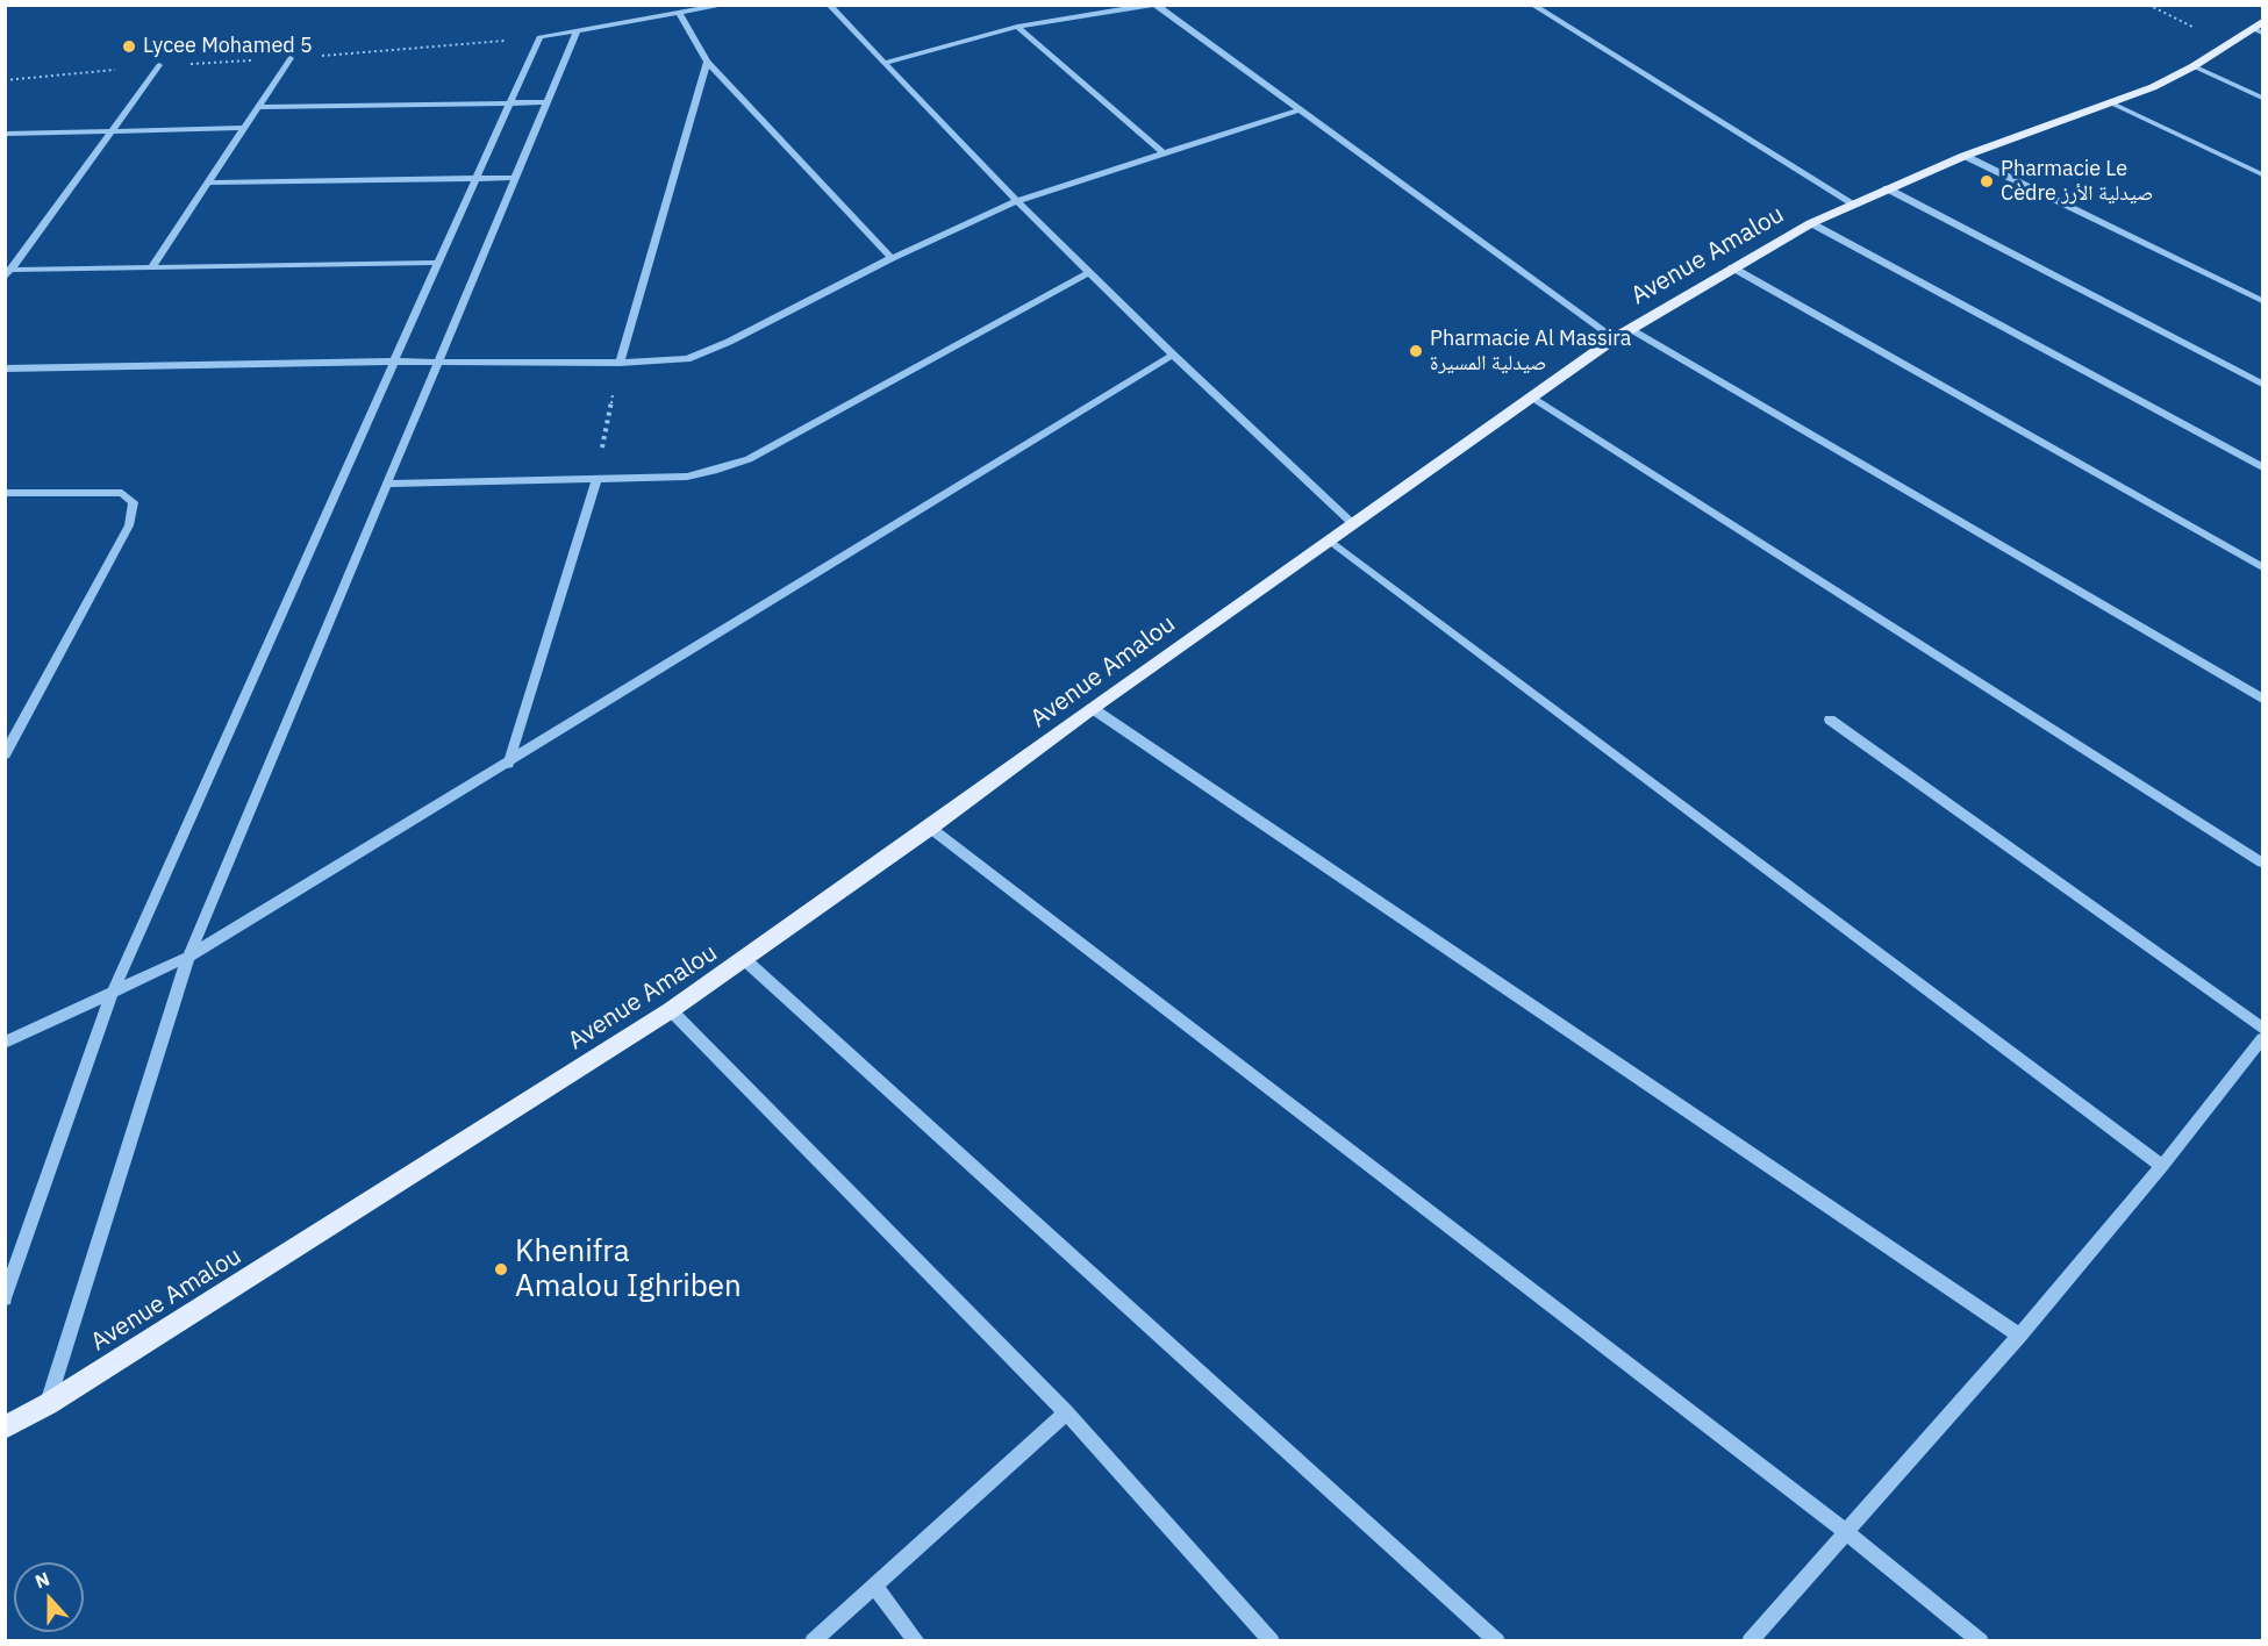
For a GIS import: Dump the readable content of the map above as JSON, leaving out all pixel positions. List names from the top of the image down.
{
  "streets": {
    "main road": ["Avenue Amalou"]
  },
  "places": [
    "Lycee Mohamed 5",
    "Pharmacie Le Cèdre صيدلية الأرز",
    "Pharmacie Al Massira صيدلية المسيرة",
    "Khenifra Amalou Ighriben"
  ],
  "north": "top"
}
